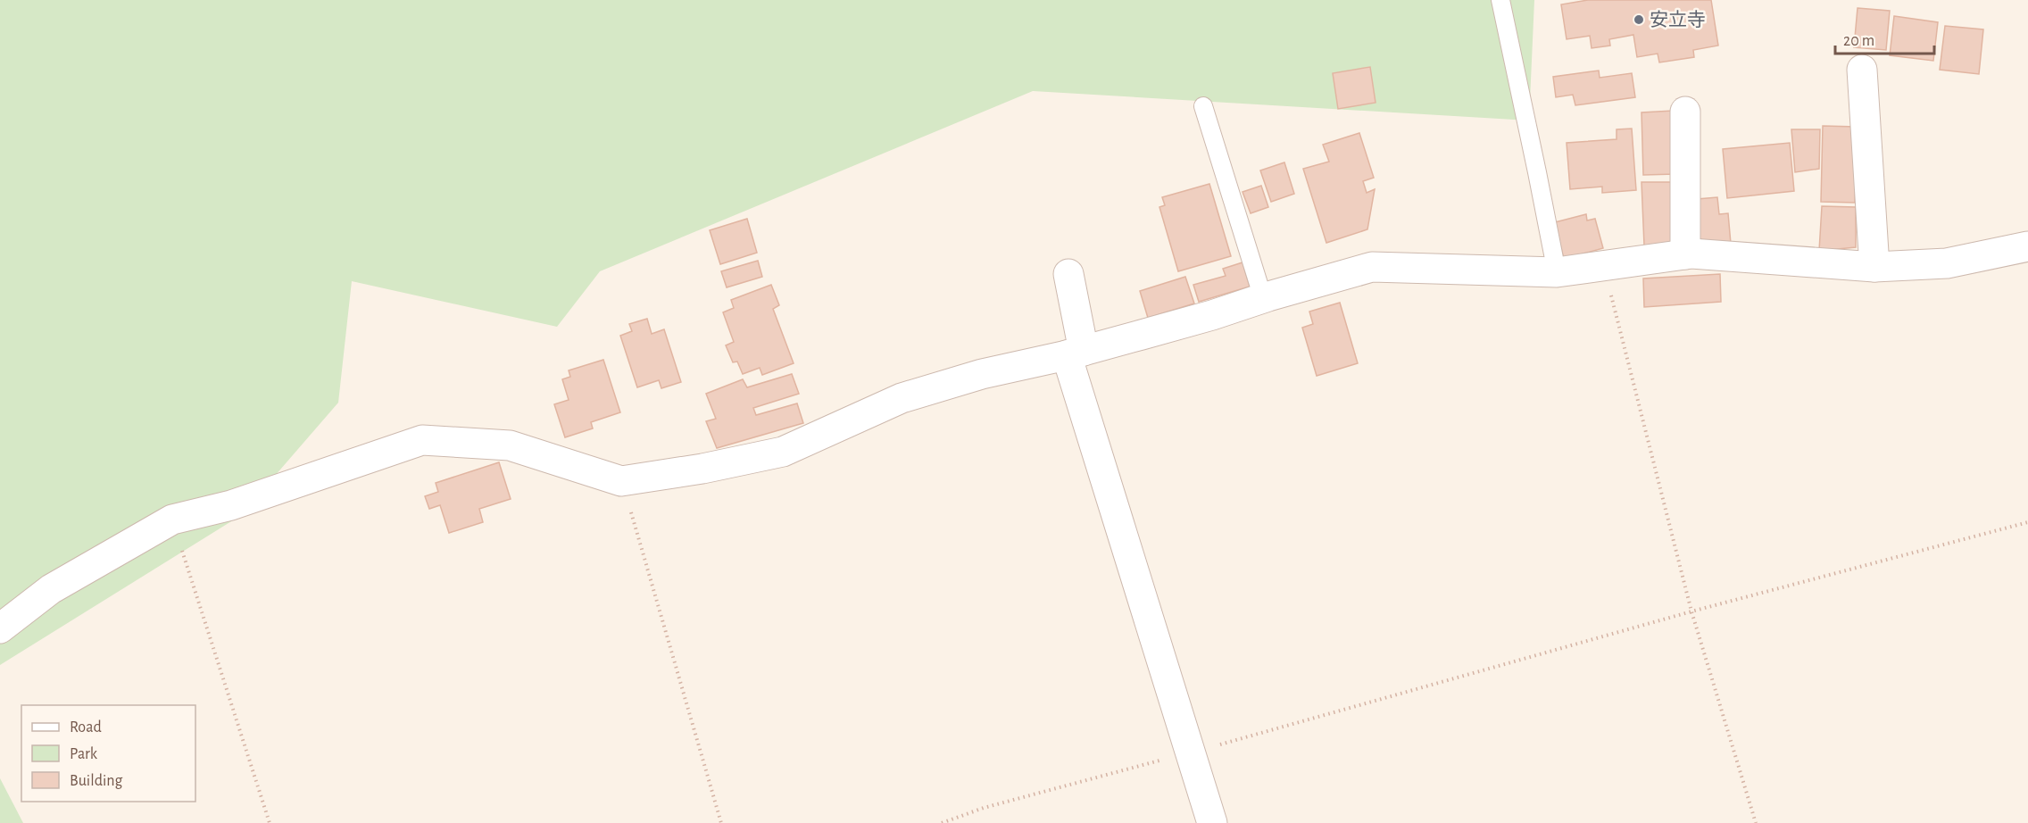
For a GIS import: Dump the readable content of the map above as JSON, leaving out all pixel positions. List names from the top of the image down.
{
  "places": ["安立寺"],
  "legend": ["Road", "Park", "Building"],
  "scale_bar": "20 m"
}
